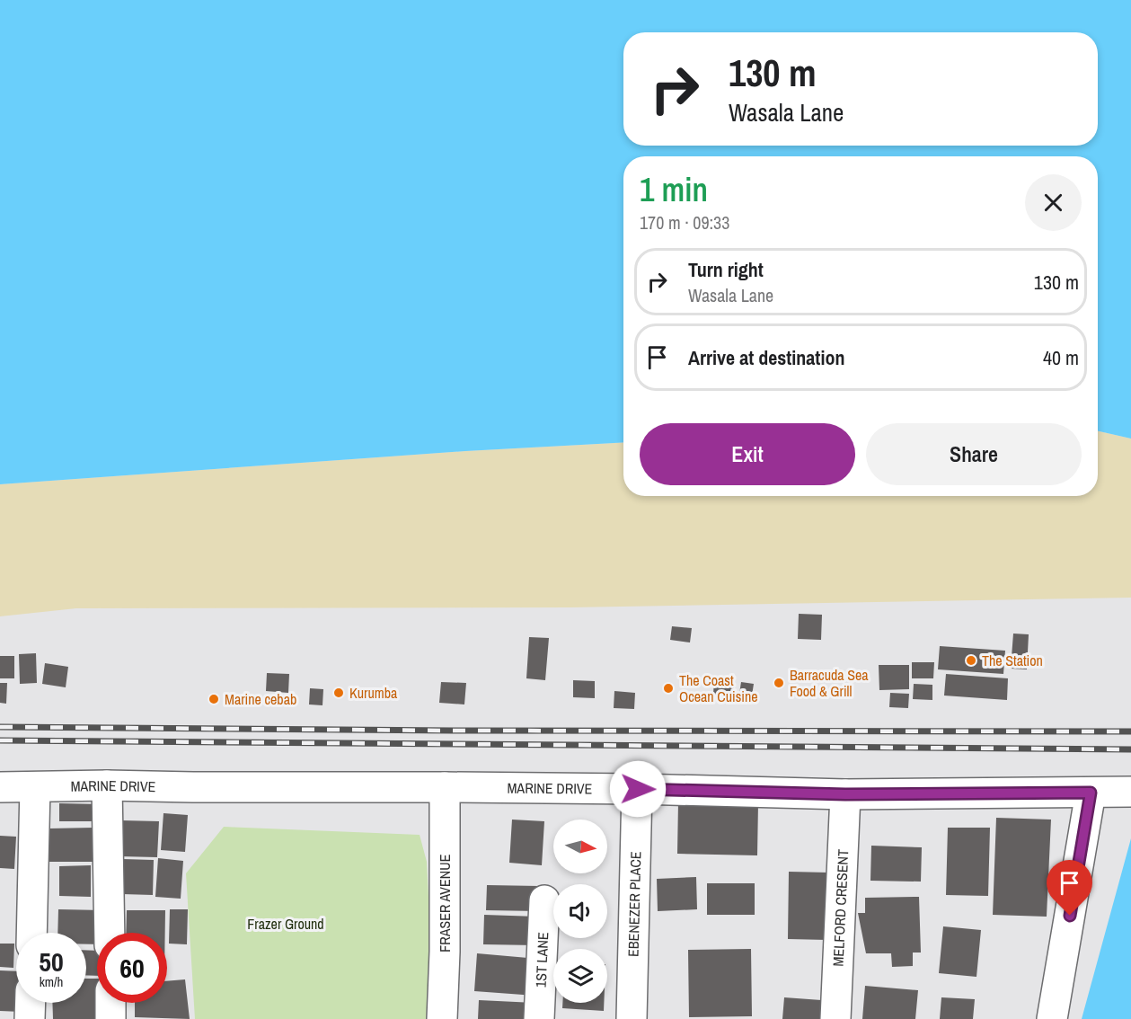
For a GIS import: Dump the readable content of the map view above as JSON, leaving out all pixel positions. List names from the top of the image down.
{
  "streets": {
    "street": [
      "MARINE DRIVE",
      "FRASER AVENUE",
      "EBENEZER PLACE",
      "MELFORD CRESENT",
      "1ST LANE"
    ]
  },
  "crossings": [
    ["MARINE DRIVE", "FRASER AVENUE"],
    ["MARINE DRIVE", "EBENEZER PLACE"],
    ["MARINE DRIVE", "MELFORD CRESENT"]
  ],
  "parks": ["Frazer Ground"],
  "places": [
    "The Station",
    "Barracuda Sea Food & Grill",
    "The Coast Ocean Cuisine",
    "Kurumba",
    "Marine cebab"
  ],
  "north": "right",
  "page": {
    "turn": ["130 m", "Wasala Lane"],
    "heading": ["1 min", "170 m · 09:33"],
    "list": [
      {
        "name": "Turn right",
        "note": "Wasala Lane",
        "value": "130 m"
      },
      {
        "name": "Arrive at destination",
        "value": "40 m"
      }
    ],
    "buttons": ["Exit", "Share"],
    "speed": "50 km/h",
    "limit": "60"
  }
}
